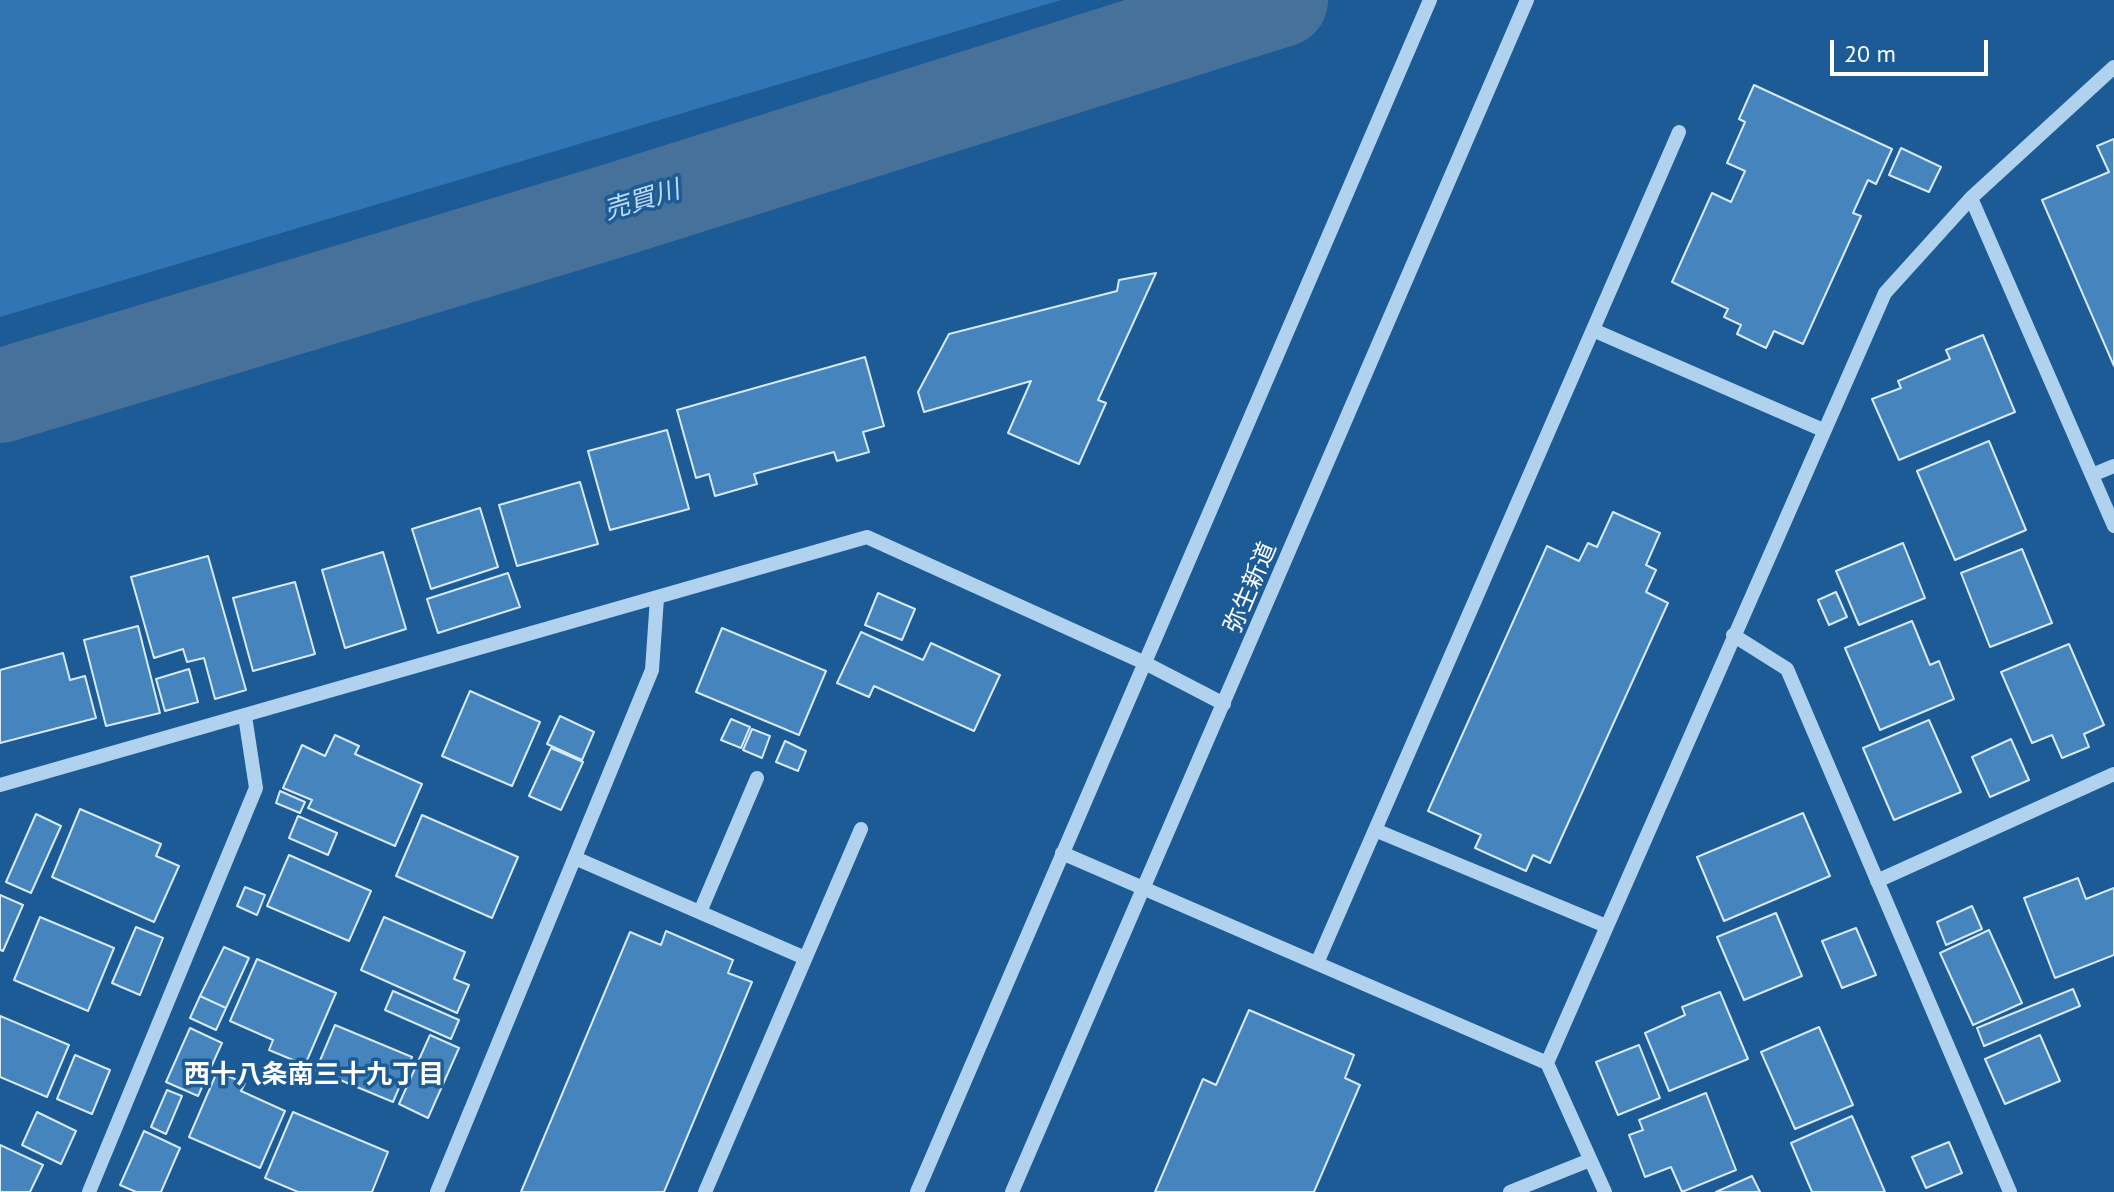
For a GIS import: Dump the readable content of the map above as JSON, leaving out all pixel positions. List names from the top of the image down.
{
  "streets": {
    "street": ["弥生新道"]
  },
  "districts": ["西十八条南三十九丁目"],
  "water": ["売買川"],
  "scale_bar": "20 m"
}
